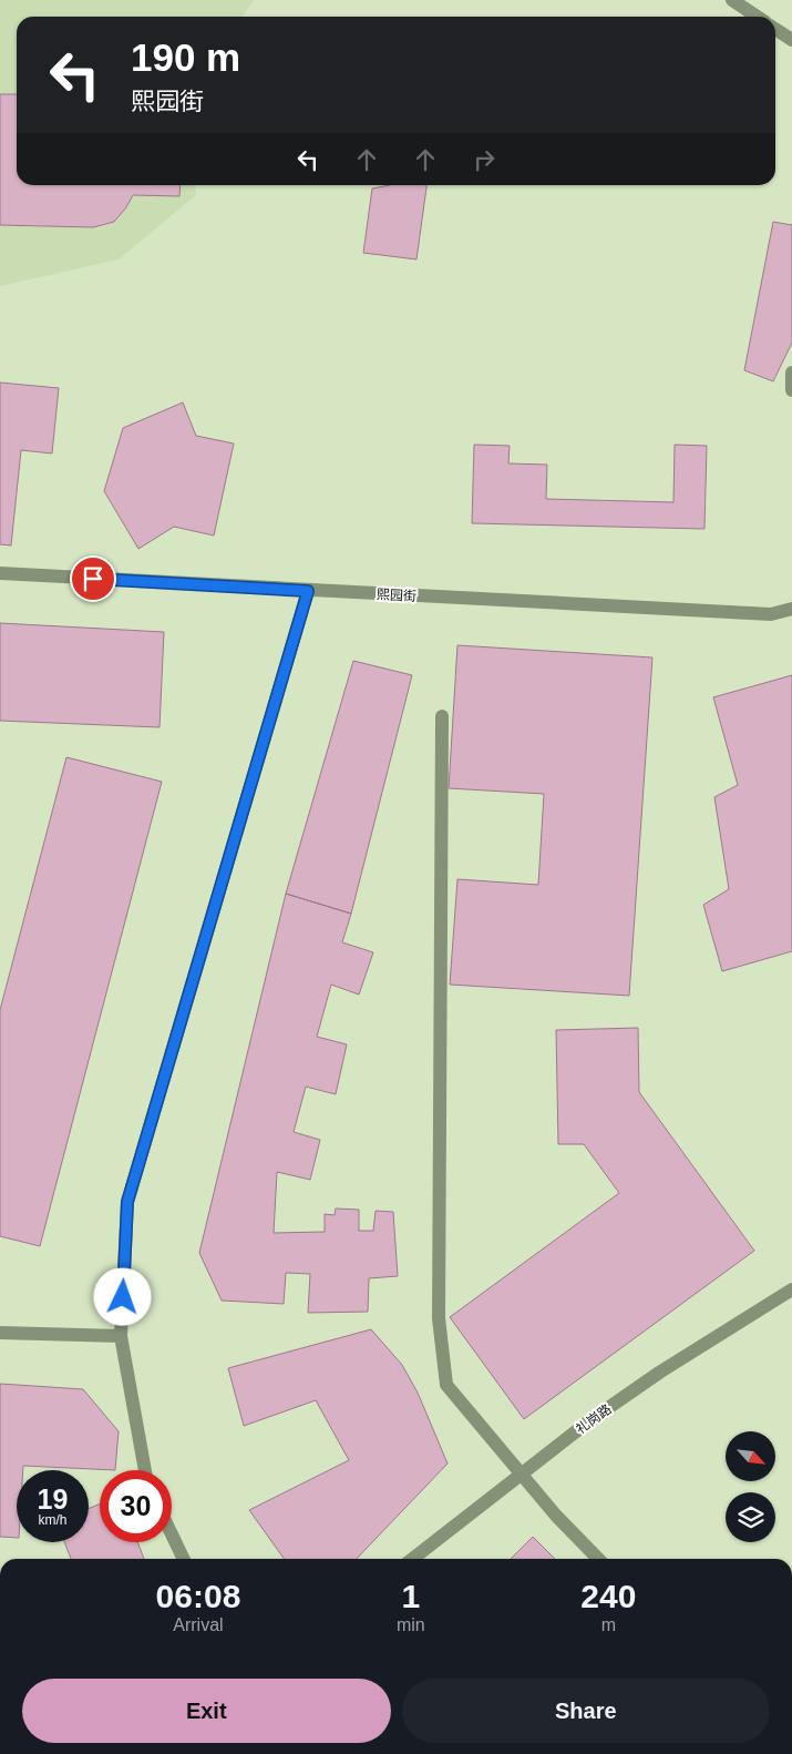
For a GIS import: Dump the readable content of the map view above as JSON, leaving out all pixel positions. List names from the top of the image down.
{
  "streets": {
    "street": ["熙园街", "礼岗路"]
  },
  "north": "bottom right",
  "page": {
    "turn": ["190 m", "熙园街"],
    "speed": "19 km/h",
    "limit": "30",
    "eta": [
      "06:08",
      "Arrival",
      "1",
      "min",
      "240",
      "m"
    ],
    "buttons": ["Exit", "Share"]
  }
}
